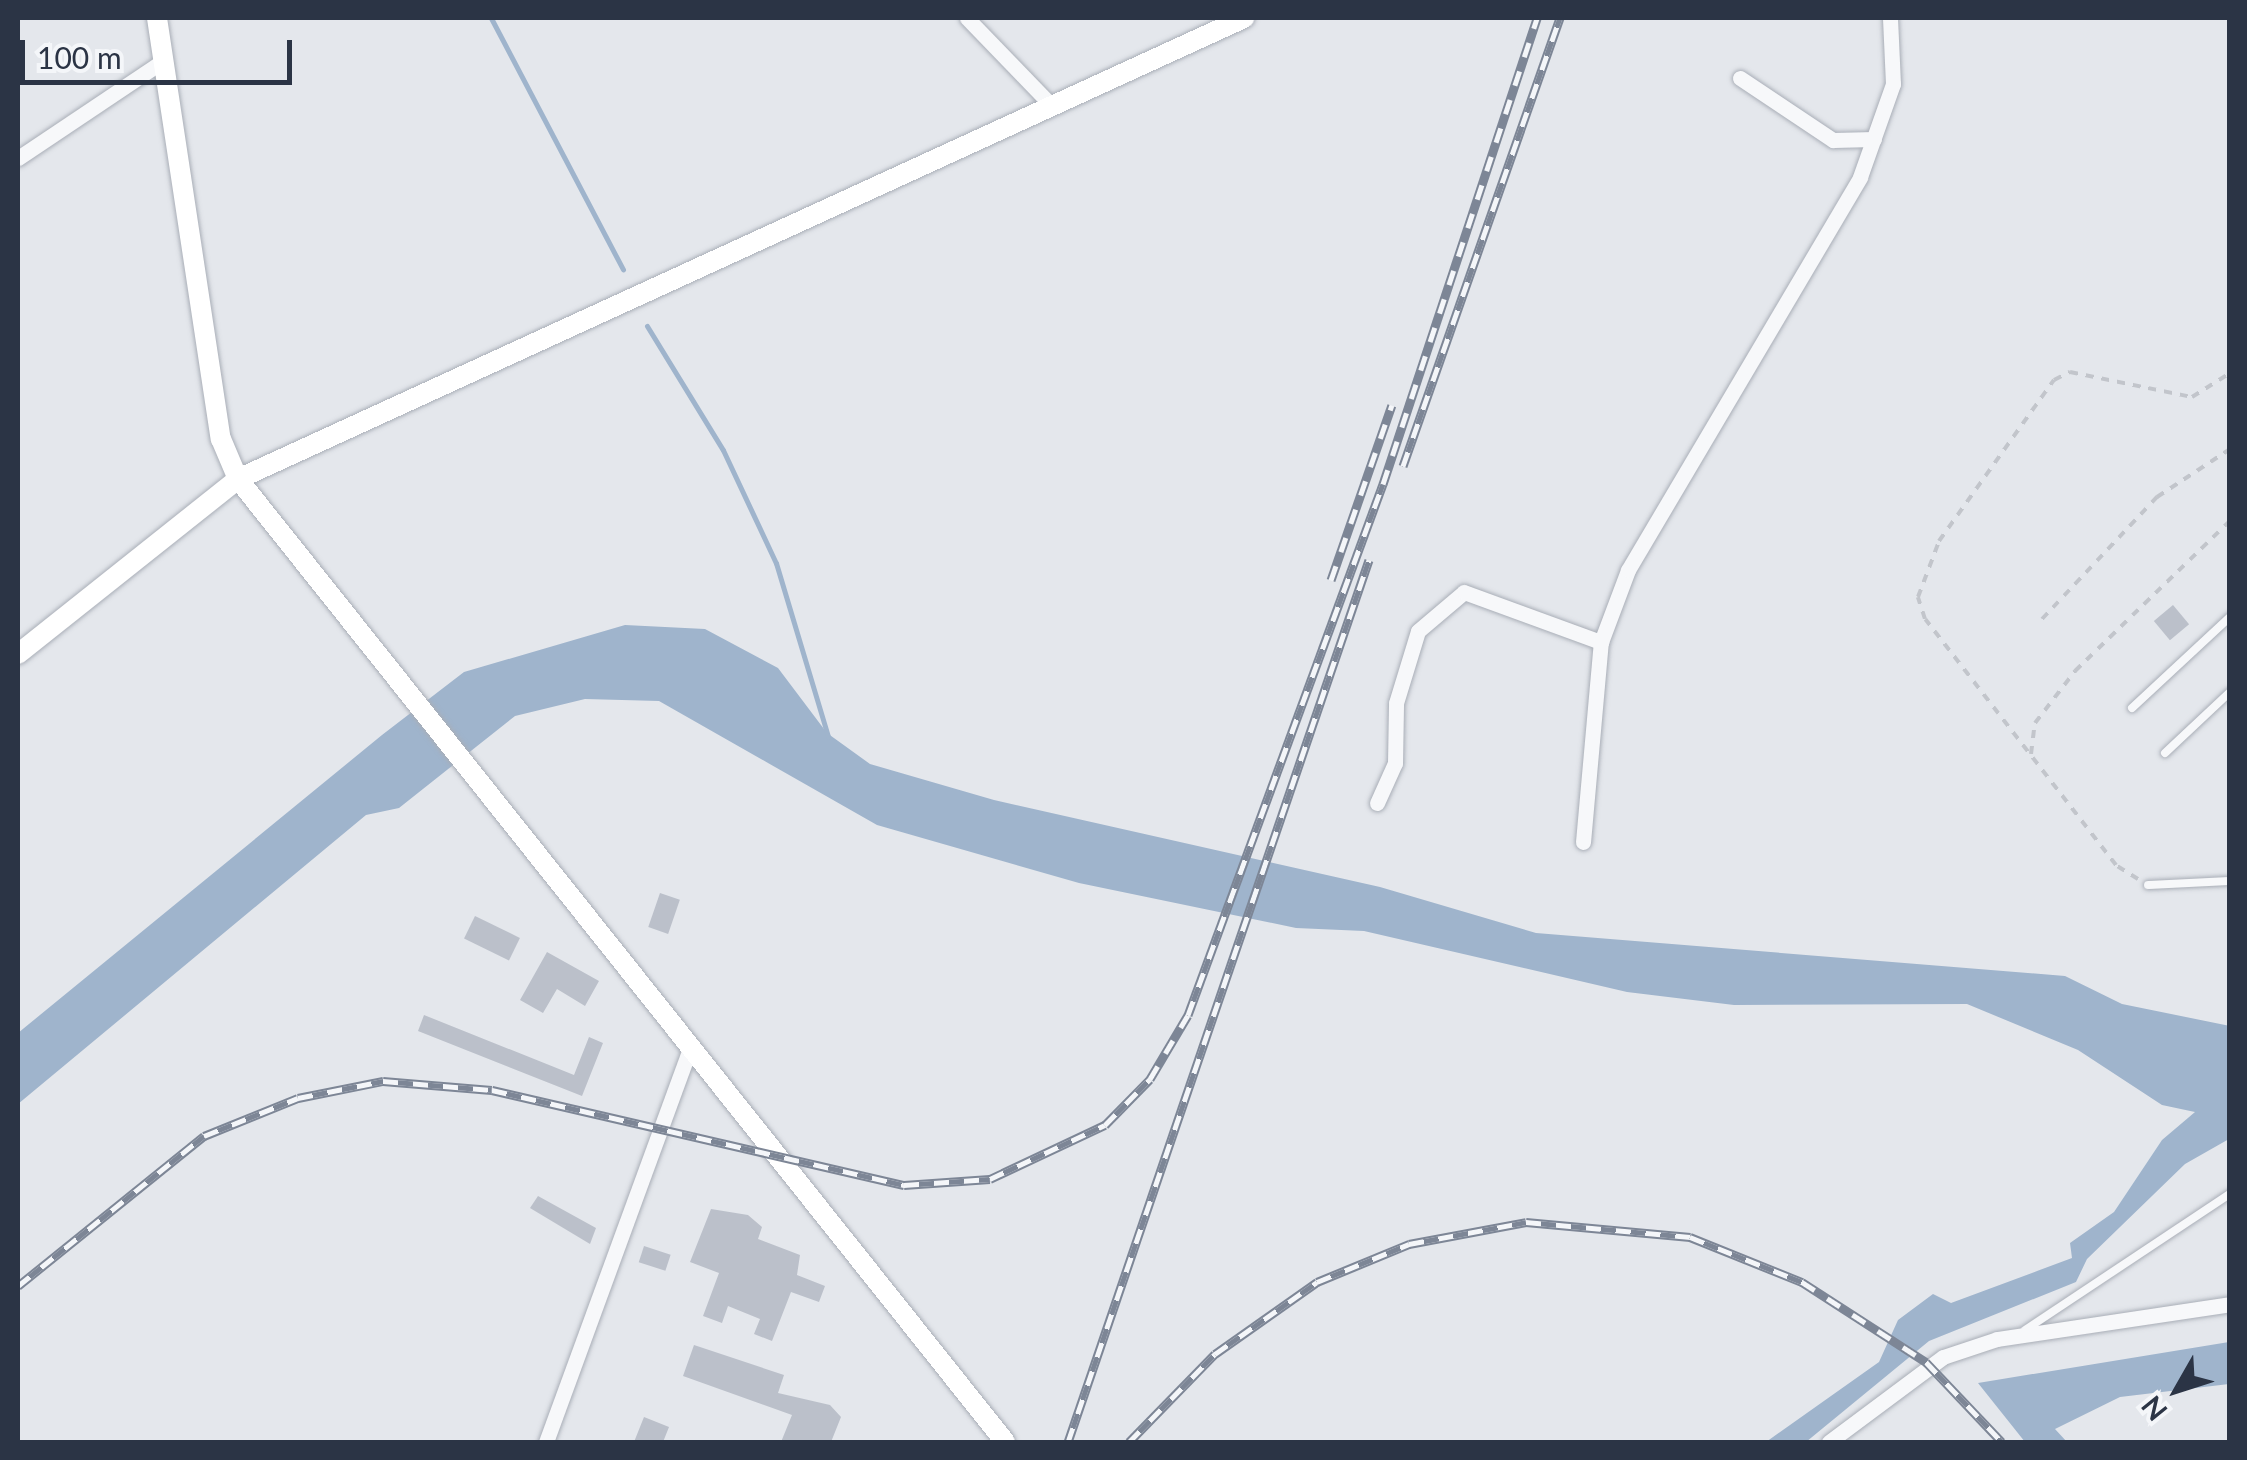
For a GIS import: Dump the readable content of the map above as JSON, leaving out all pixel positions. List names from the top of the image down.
{
  "scale_bar": "100 m",
  "north": "bottom left"
}
